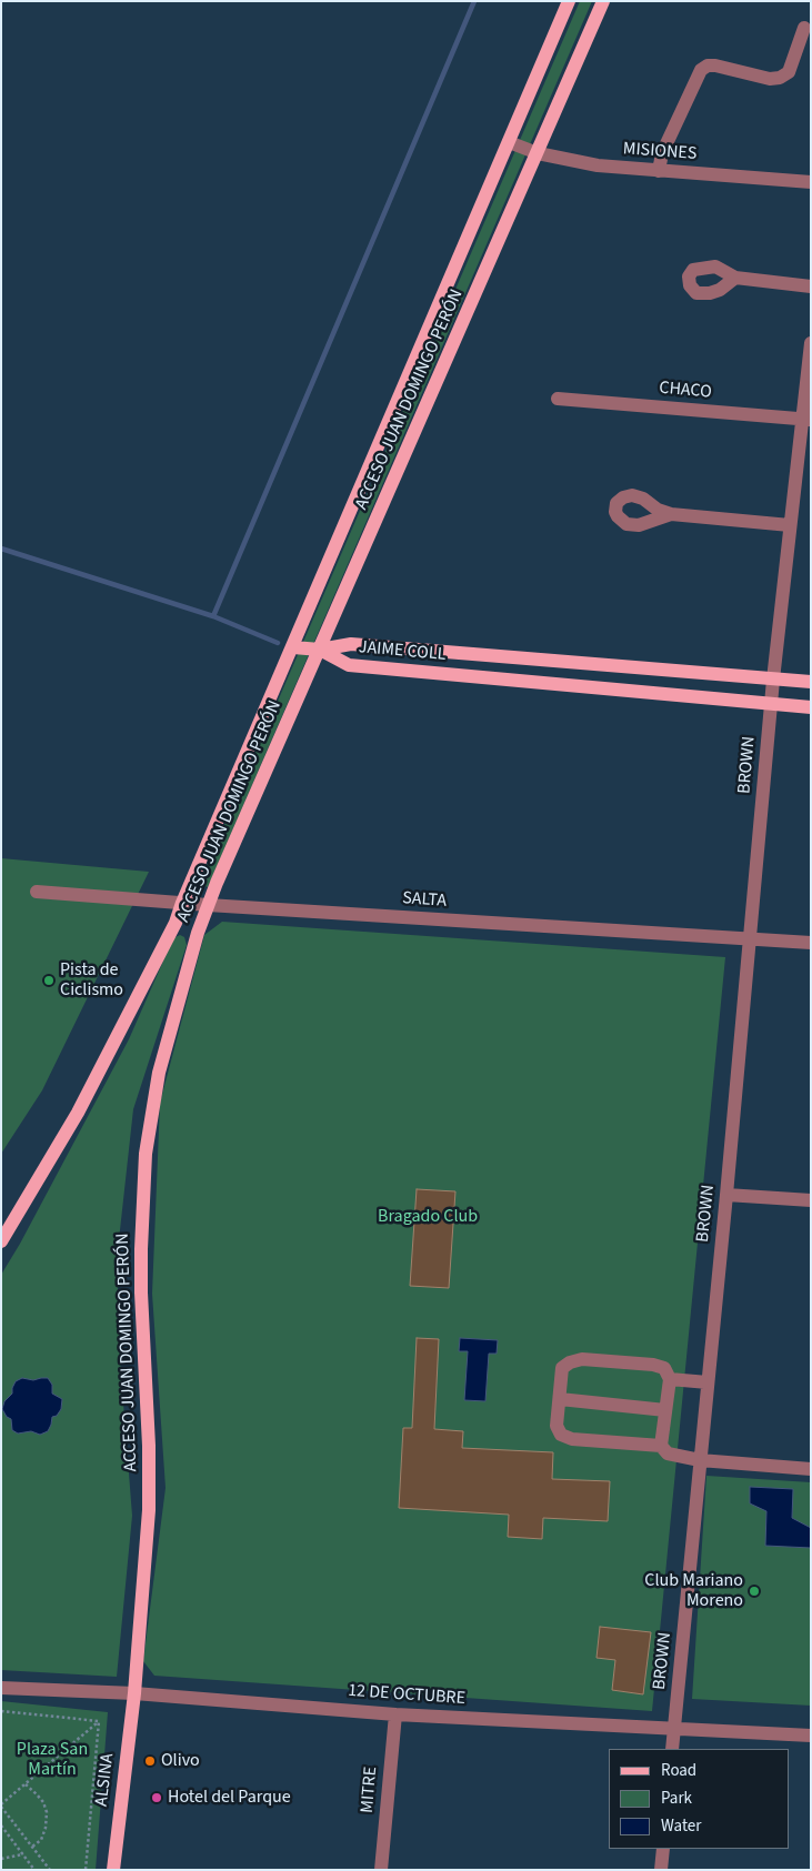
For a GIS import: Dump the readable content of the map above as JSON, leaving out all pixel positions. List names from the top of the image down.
{
  "streets": {
    "main road": ["ACCESO JUAN DOMINGO PERÓN", "JAIME COLL", "ALSINA"],
    "street": [
      "MISIONES",
      "CHACO",
      "BROWN",
      "SALTA",
      "12 DE OCTUBRE",
      "MITRE"
    ]
  },
  "crossings": [
    ["MISIONES", "ACCESO JUAN DOMINGO PERÓN"],
    ["CHACO", "BROWN"],
    ["ACCESO JUAN DOMINGO PERÓN", "JAIME COLL"],
    ["ACCESO JUAN DOMINGO PERÓN", "SALTA"],
    ["ACCESO JUAN DOMINGO PERÓN", "12 DE OCTUBRE"],
    ["ACCESO JUAN DOMINGO PERÓN", "ALSINA"],
    ["JAIME COLL", "BROWN"],
    ["BROWN", "SALTA"],
    ["BROWN", "12 DE OCTUBRE"],
    ["12 DE OCTUBRE", "ALSINA"],
    ["12 DE OCTUBRE", "MITRE"]
  ],
  "parks": ["Bragado Club", "Plaza San Martín"],
  "places": [
    "Pista de Ciclismo",
    "Club Mariano Moreno",
    "Olivo",
    "Hotel del Parque"
  ],
  "legend": ["Road", "Park", "Water"]
}
